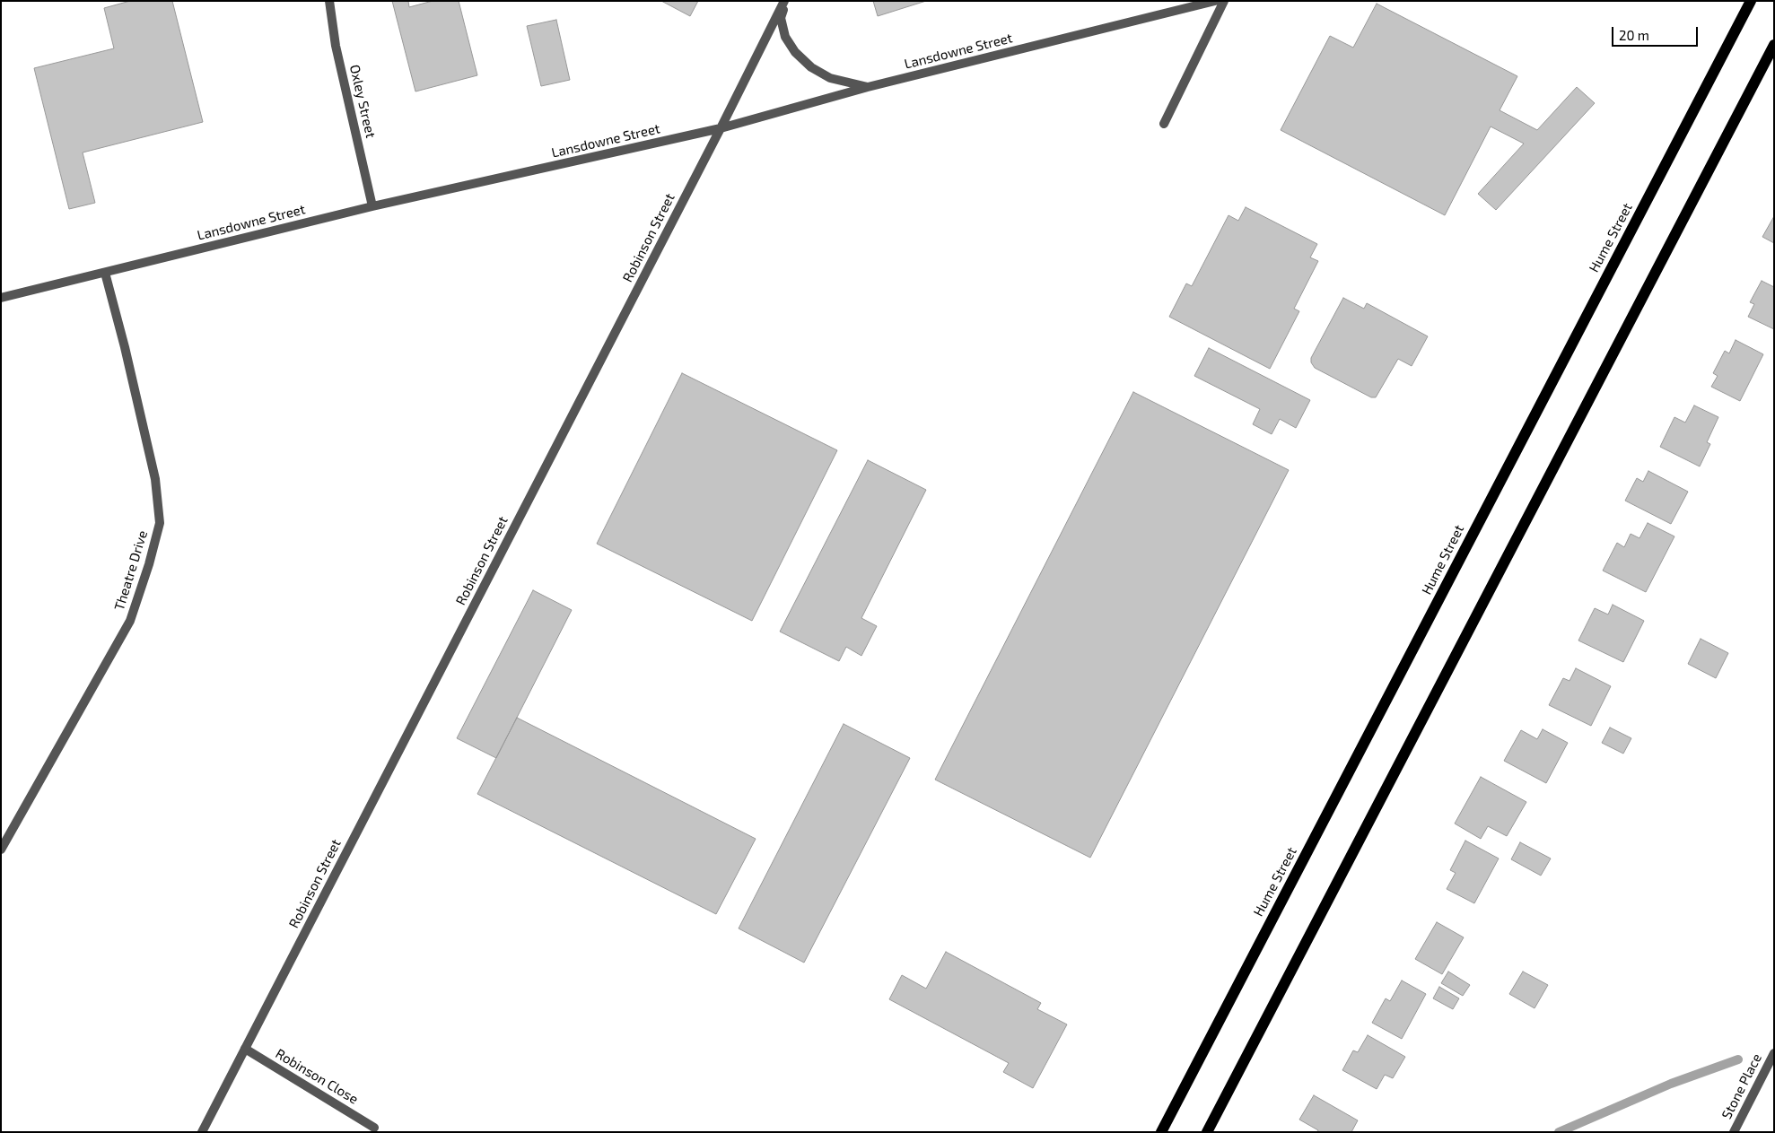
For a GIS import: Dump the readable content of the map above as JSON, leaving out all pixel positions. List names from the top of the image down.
{
  "streets": {
    "main road": ["Hume Street"],
    "street": [
      "Lansdowne Street",
      "Oxley Street",
      "Robinson Street",
      "Theatre Drive",
      "Robinson Close",
      "Stone Place"
    ]
  },
  "crossings": [
    ["Lansdowne Street", "Oxley Street"],
    ["Lansdowne Street", "Robinson Street"],
    ["Lansdowne Street", "Theatre Drive"],
    ["Robinson Street", "Robinson Close"]
  ],
  "scale_bar": "20 m"
}
